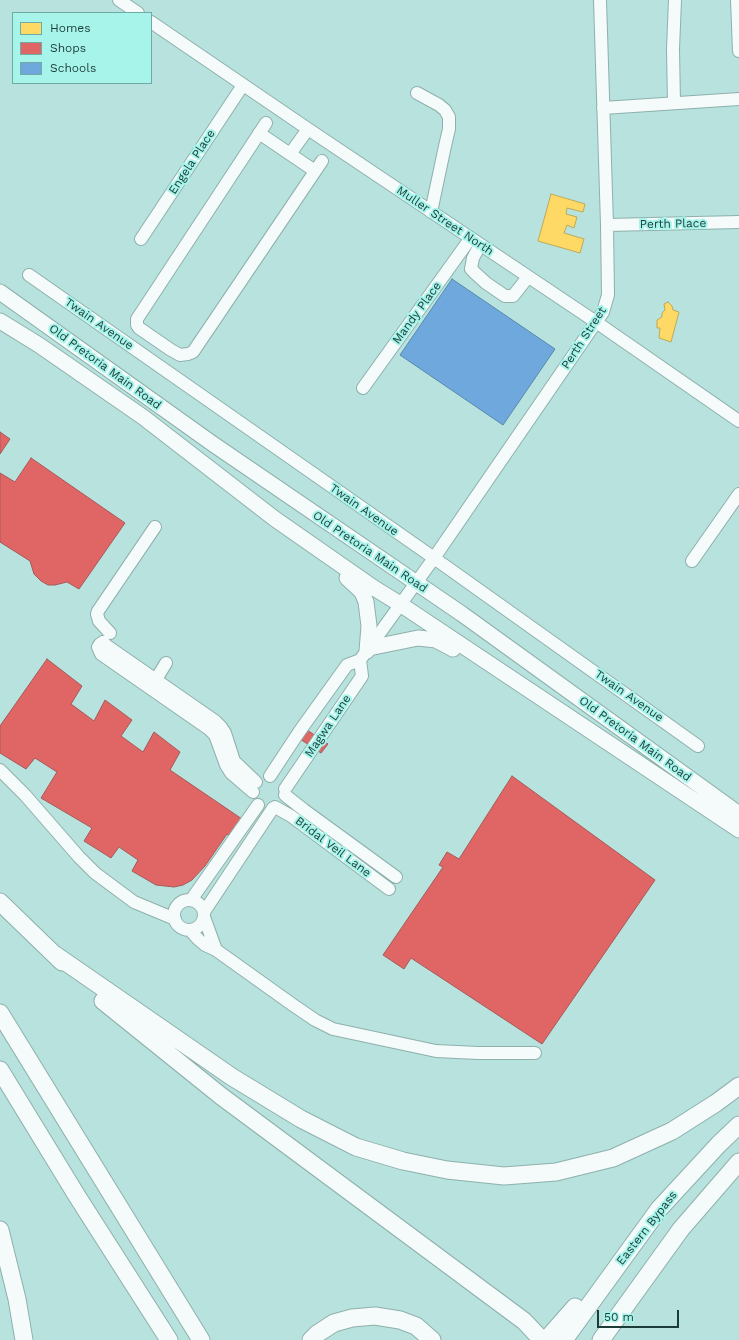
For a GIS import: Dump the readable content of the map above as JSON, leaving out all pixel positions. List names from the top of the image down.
{
  "streets": {
    "highway": ["Eastern Bypass"],
    "main road": ["Old Pretoria Main Road"],
    "street": [
      "Engela Place",
      "Muller Street North",
      "Perth Place",
      "Mandy Place",
      "Twain Avenue",
      "Perth Street",
      "Magwa Lane",
      "Bridal Veil Lane"
    ]
  },
  "crossings": [
    ["Engela Place", "Muller Street North"],
    ["Muller Street North", "Mandy Place"],
    ["Muller Street North", "Perth Street"],
    ["Perth Place", "Perth Street"],
    ["Twain Avenue", "Perth Street"],
    ["Perth Street", "Old Pretoria Main Road"],
    ["Perth Street", "Magwa Lane"],
    ["Old Pretoria Main Road", "Magwa Lane"],
    ["Magwa Lane", "Bridal Veil Lane"]
  ],
  "legend": ["Homes", "Shops", "Schools"],
  "scale_bar": "50 m"
}
